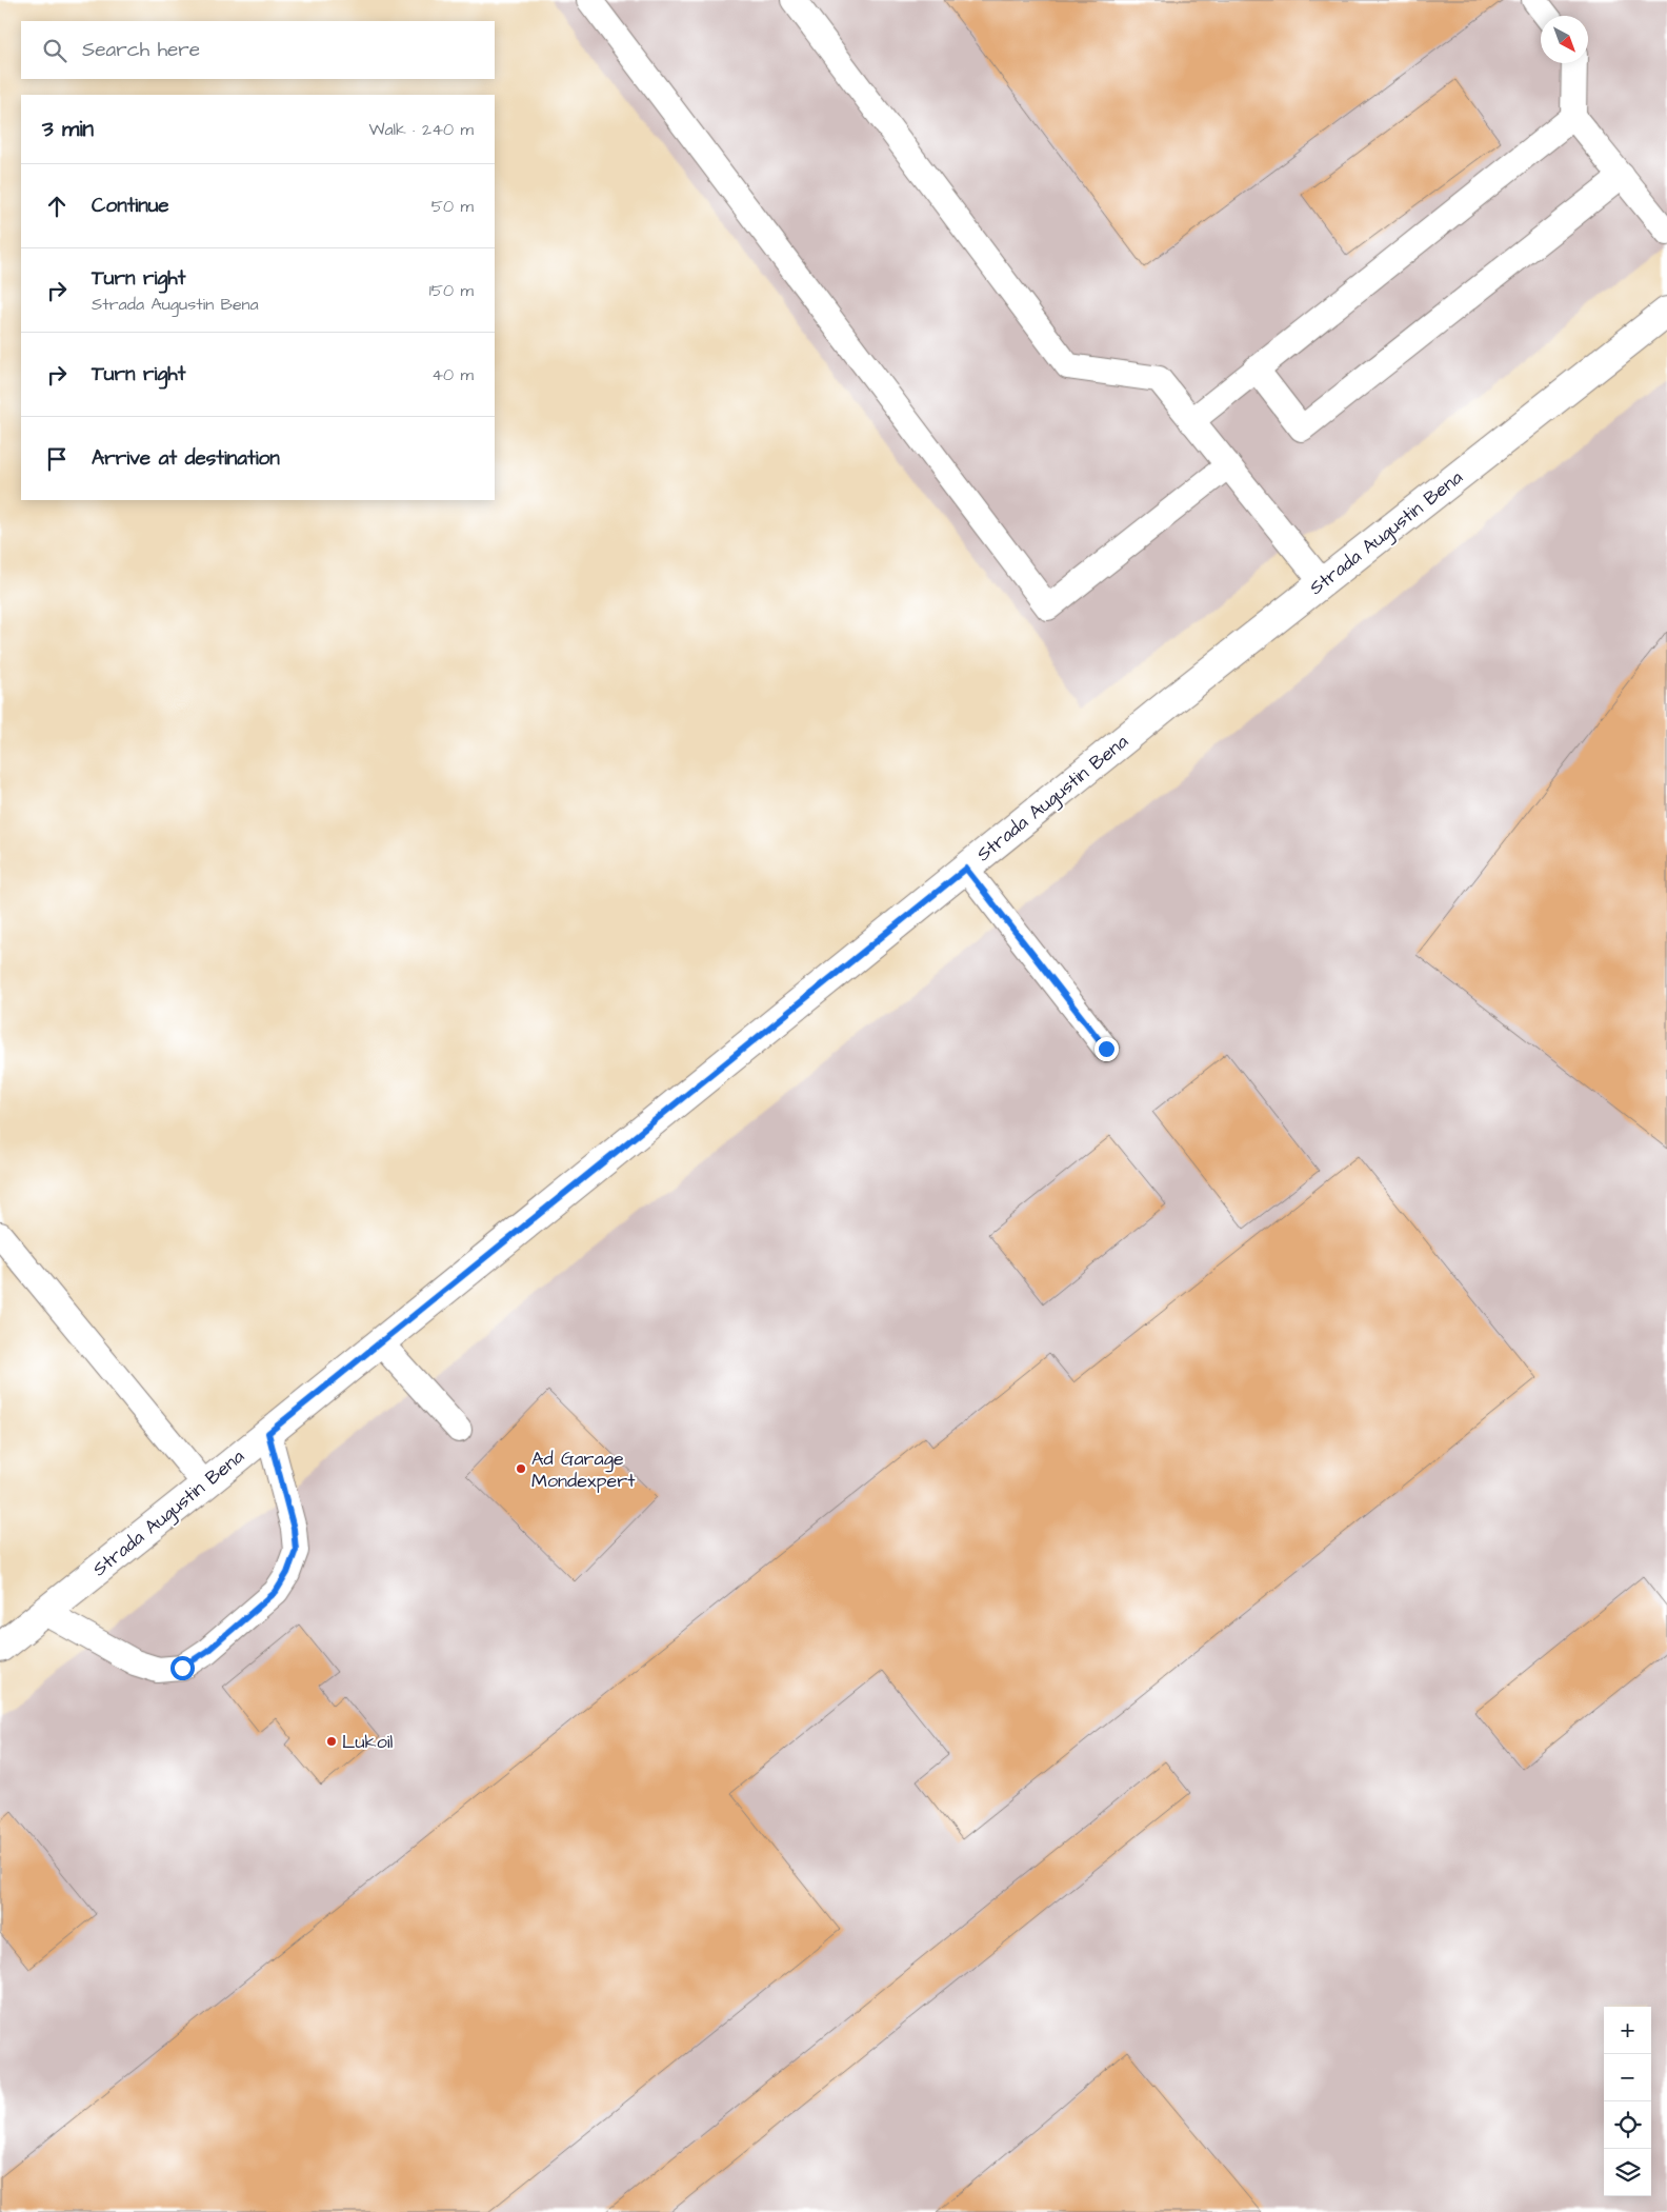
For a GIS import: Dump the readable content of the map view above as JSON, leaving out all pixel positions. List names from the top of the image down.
{
  "streets": {
    "main road": ["Strada Augustin Bena"]
  },
  "places": ["Ad Garage Mondexpert", "Lukoil"],
  "north": "bottom right",
  "page": {
    "search": "Search here",
    "heading": ["3 min", "Walk · 240 m"],
    "list": [
      ["Continue", "50 m"],
      ["Turn right", "Strada Augustin Bena", "150 m"],
      ["Turn right", "40 m"],
      "Arrive at destination"
    ],
    "map_buttons": ["+", "−"]
  }
}
